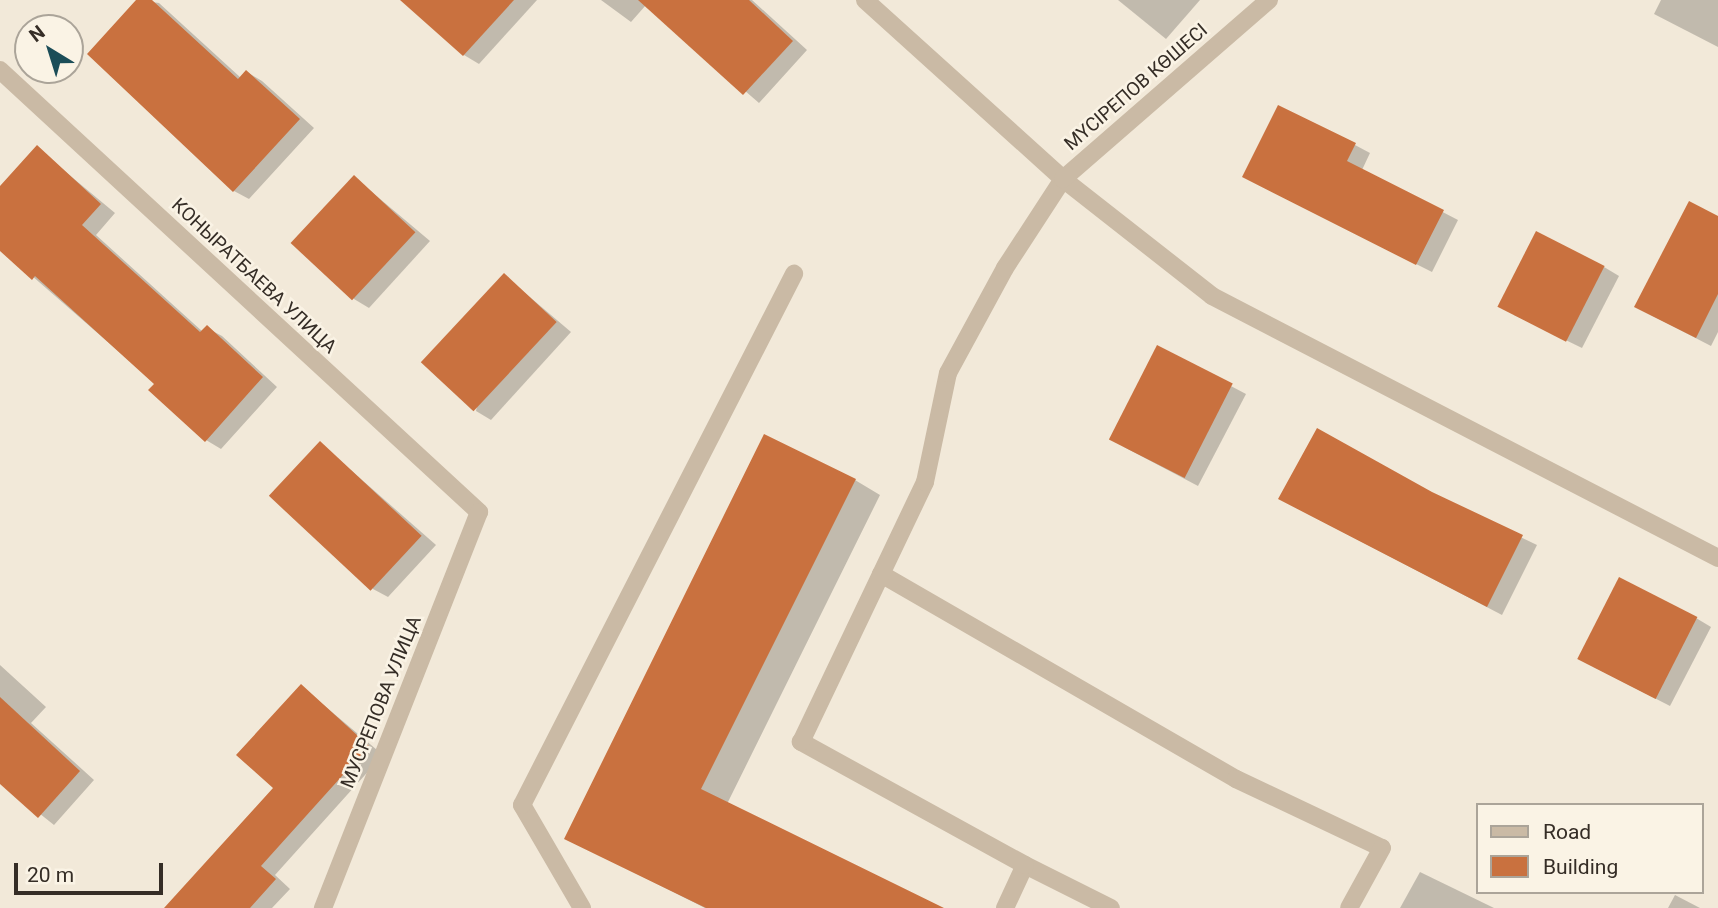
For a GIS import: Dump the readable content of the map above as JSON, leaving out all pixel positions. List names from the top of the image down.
{
  "streets": {
    "street": ["МҮСІРЕПОВ КӨШЕСІ", "КОНЫРАТБАЕВА УЛИЦА", "МУСРЕПОВА УЛИЦА"]
  },
  "crossings": [
    ["КОНЫРАТБАЕВА УЛИЦА", "МУСРЕПОВА УЛИЦА"]
  ],
  "legend": ["Road", "Building"],
  "scale_bar": "20 m",
  "north": "top left"
}
